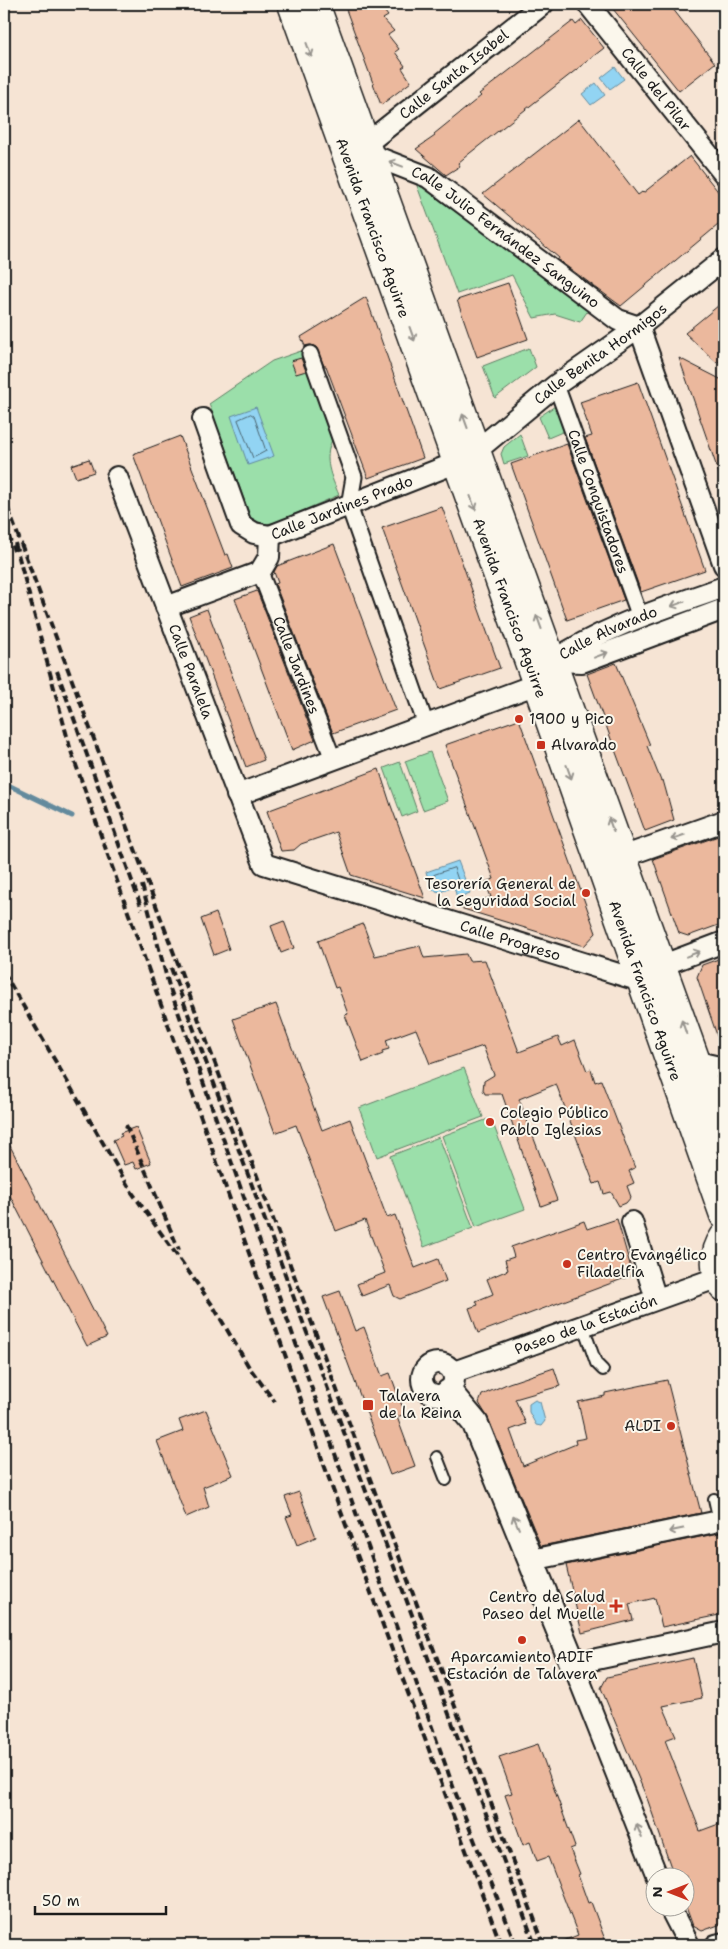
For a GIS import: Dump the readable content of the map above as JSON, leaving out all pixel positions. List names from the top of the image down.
{
  "streets": {
    "main road": ["Avenida Francisco Aguirre"],
    "street": [
      "Calle Santa Isabel",
      "Calle del Pilar",
      "Calle Julio Fernández Sanguino",
      "Calle Benita Hormigos",
      "Calle Conquistadores",
      "Calle Jardines Prado",
      "Calle Alvarado",
      "Calle Jardines",
      "Calle Paralela",
      "Calle Progreso",
      "Paseo de la Estación"
    ]
  },
  "crossings": [
    ["Calle Santa Isabel", "Avenida Francisco Aguirre"],
    ["Calle Santa Isabel", "Calle Julio Fernández Sanguino"],
    ["Avenida Francisco Aguirre", "Calle Julio Fernández Sanguino"],
    ["Avenida Francisco Aguirre", "Calle Benita Hormigos"],
    ["Avenida Francisco Aguirre", "Calle Jardines Prado"],
    ["Avenida Francisco Aguirre", "Calle Alvarado"],
    ["Avenida Francisco Aguirre", "Calle Progreso"],
    ["Calle Julio Fernández Sanguino", "Calle Benita Hormigos"],
    ["Calle Benita Hormigos", "Calle Conquistadores"],
    ["Calle Benita Hormigos", "Calle Jardines Prado"],
    ["Calle Conquistadores", "Calle Alvarado"],
    ["Calle Jardines Prado", "Calle Jardines"],
    ["Calle Paralela", "Calle Progreso"]
  ],
  "one_way": ["Calle Julio Fernández Sanguino"],
  "places": {
    "other": [
      "1900 y Pico",
      "Tesorería General de la Seguridad Social",
      "Colegio Público Pablo Iglesias",
      "Centro Evangélico Filadelfia",
      "ALDI",
      "Aparcamiento ADIF Estación de Talavera"
    ],
    "transit": ["Alvarado", "Talavera de la Reina"],
    "health": ["Centro de Salud Paseo del Muelle"]
  },
  "scale_bar": "50 m",
  "north": "left"
}
